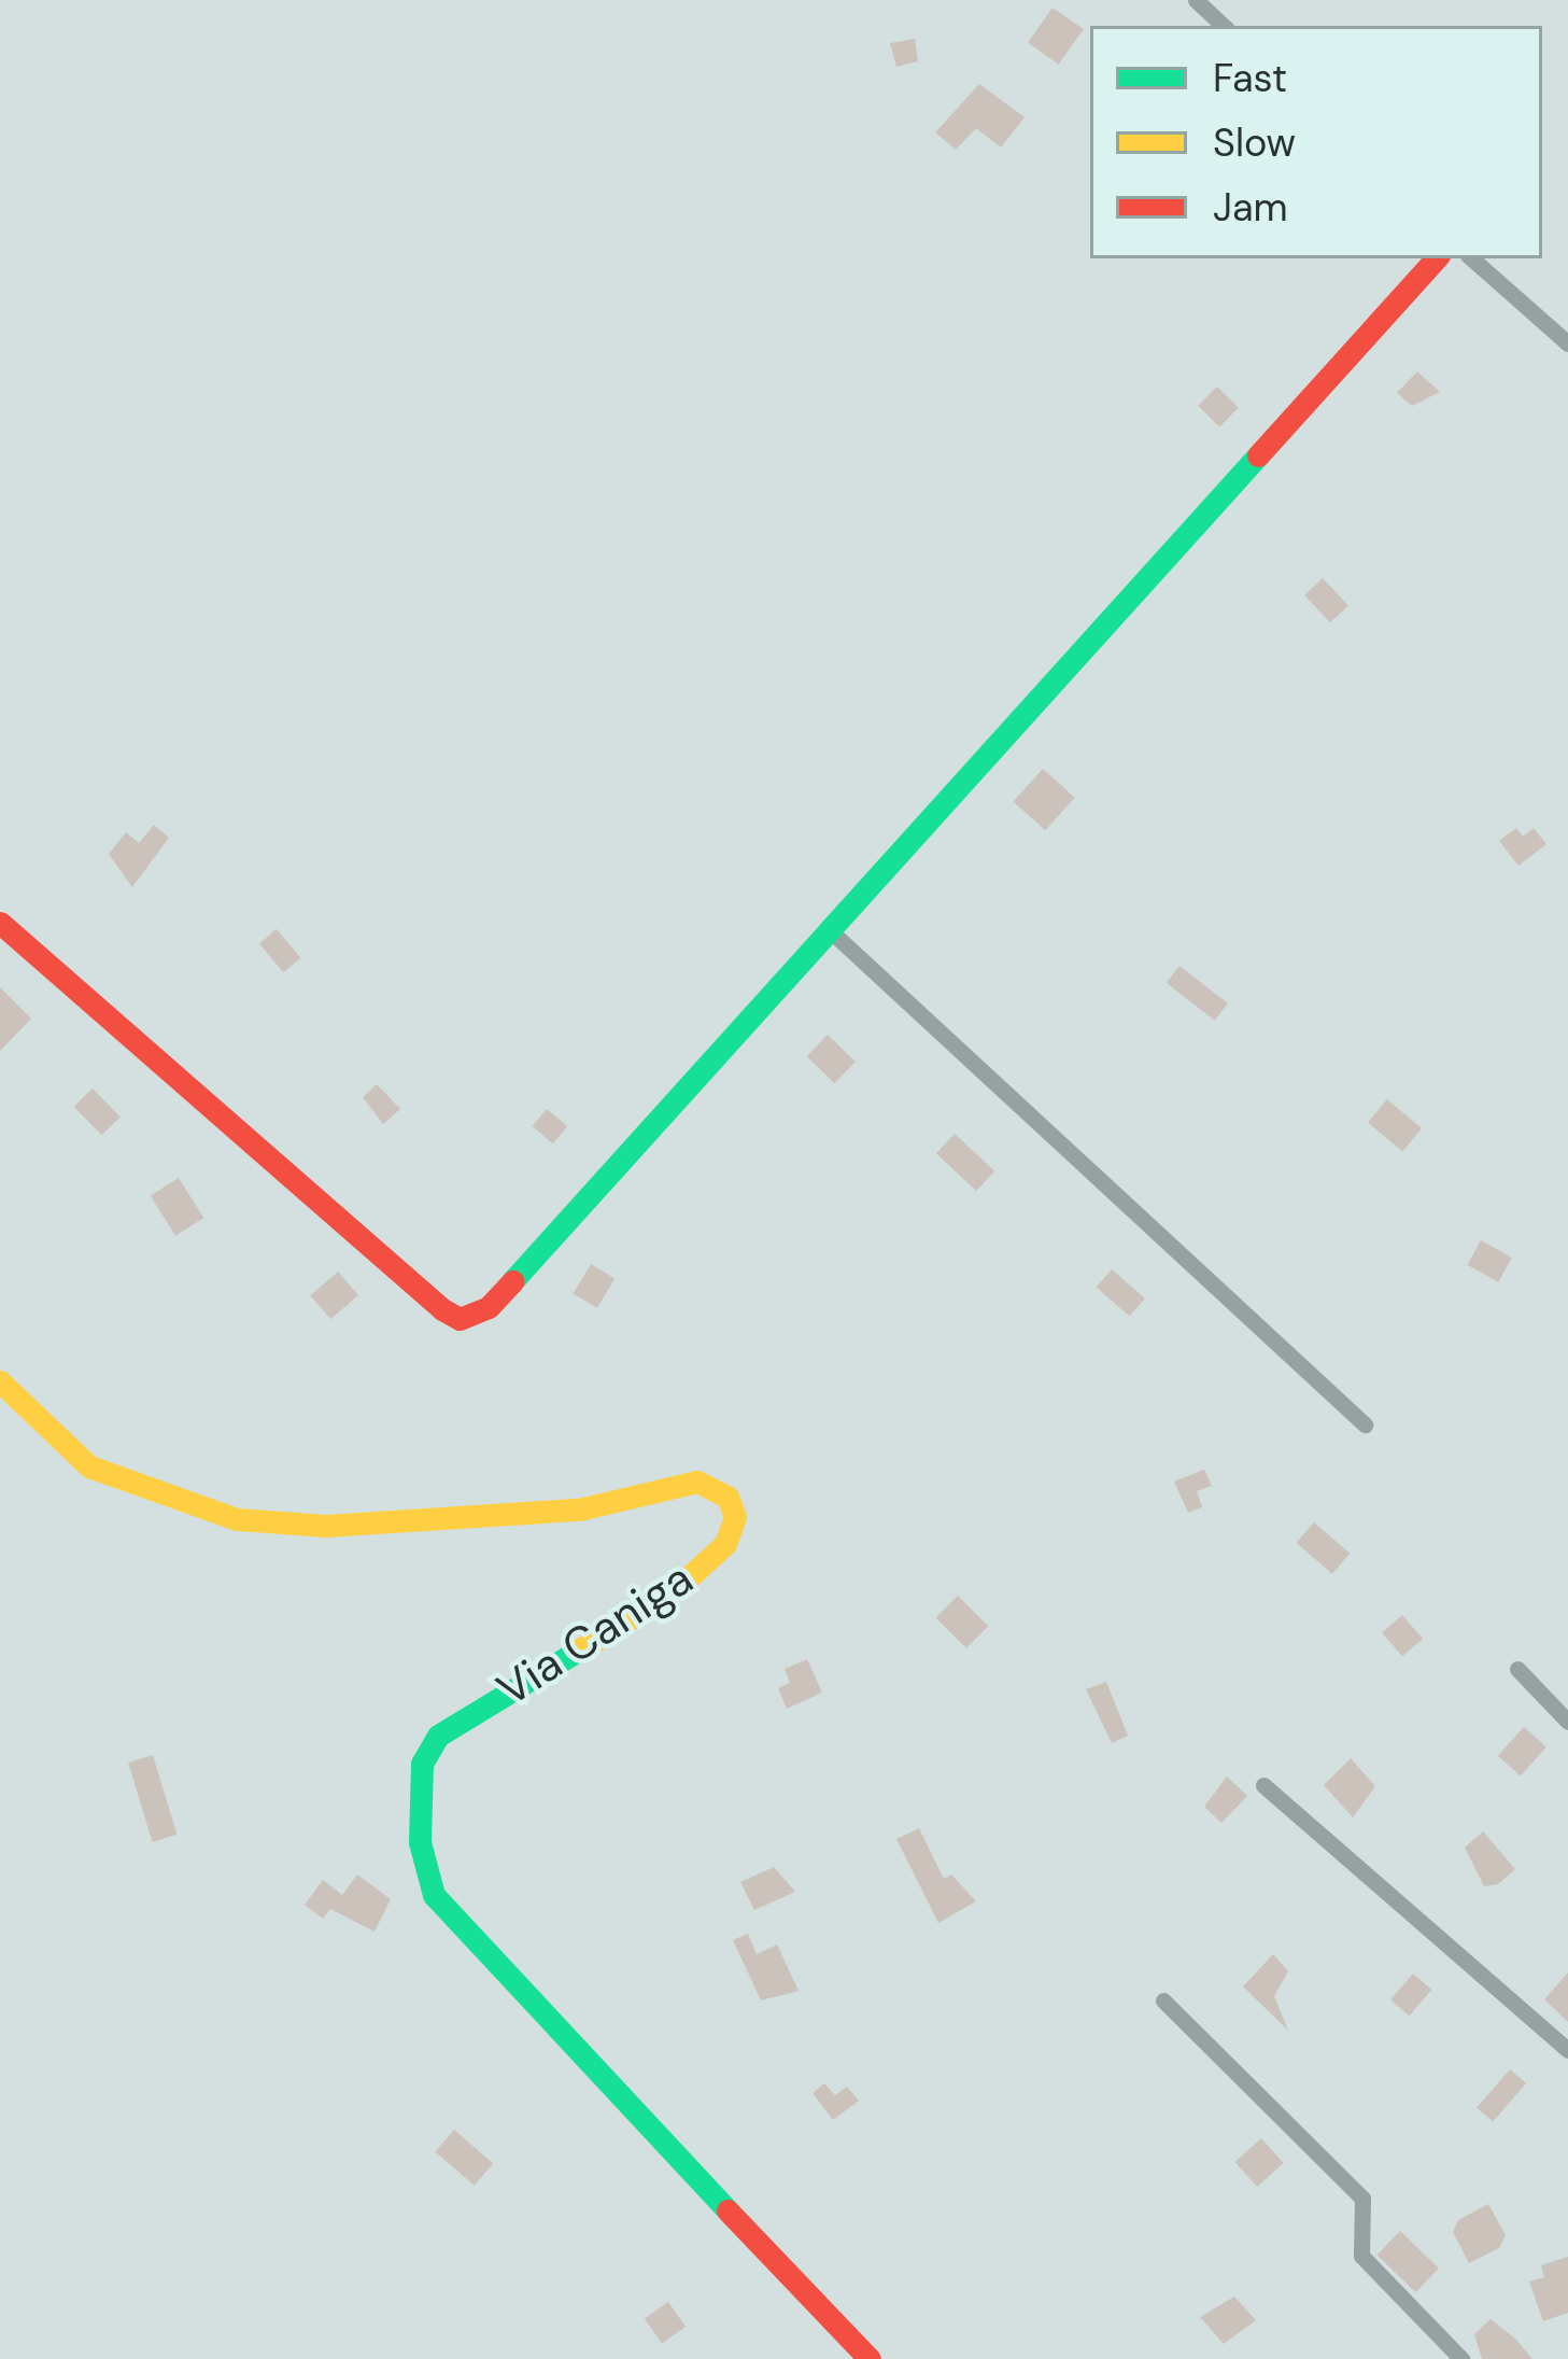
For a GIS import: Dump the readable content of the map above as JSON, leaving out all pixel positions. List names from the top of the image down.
{
  "streets": {
    "street": ["Via Caniga"]
  },
  "legend": ["Fast", "Slow", "Jam"]
}
